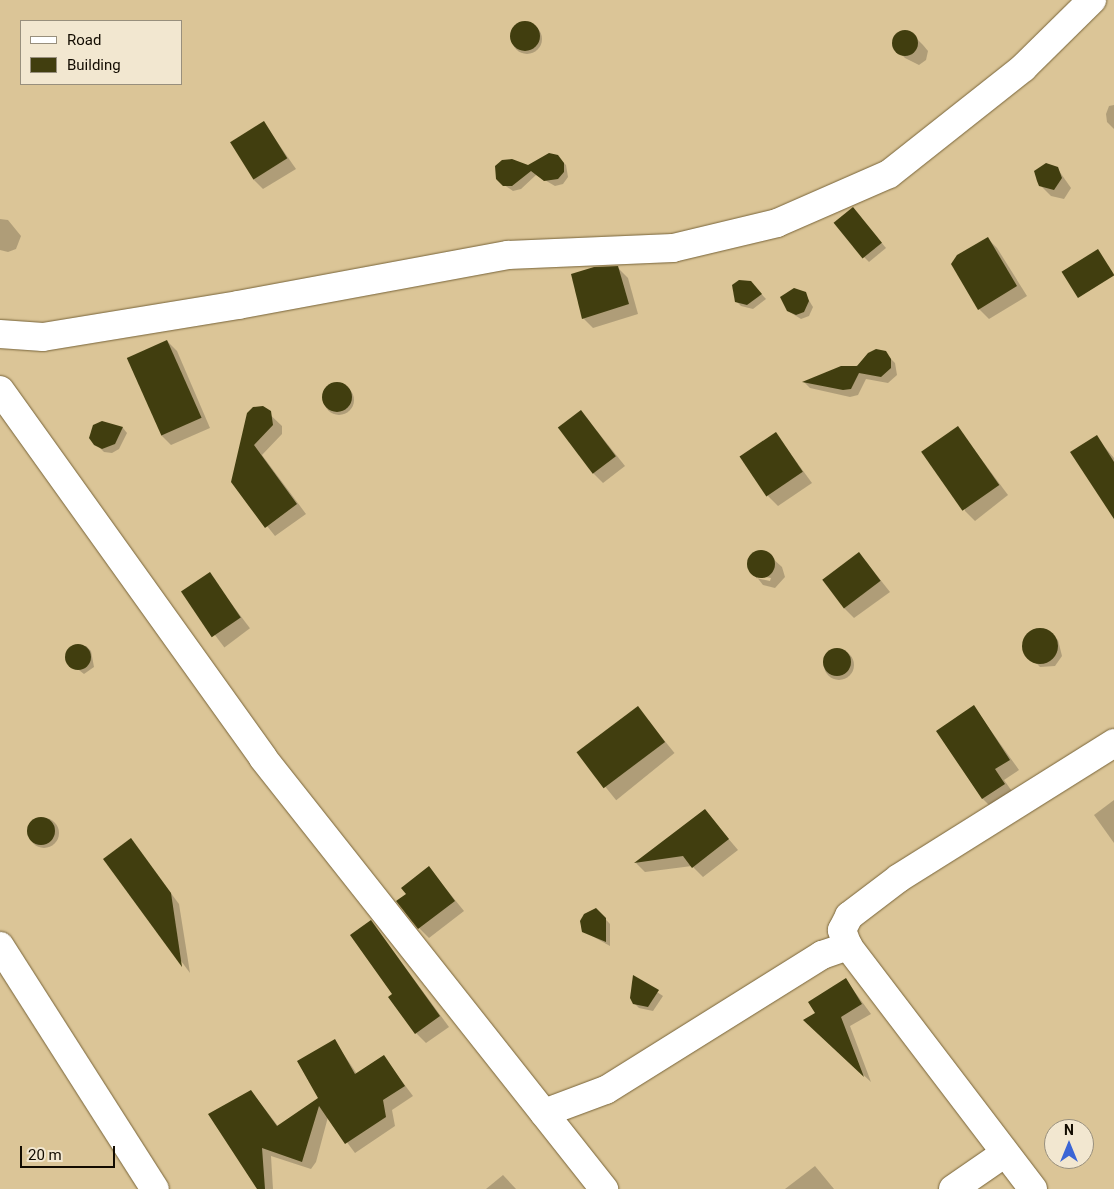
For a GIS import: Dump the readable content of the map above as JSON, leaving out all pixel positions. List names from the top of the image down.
{
  "legend": ["Road", "Building"],
  "scale_bar": "20 m",
  "north": "top"
}
